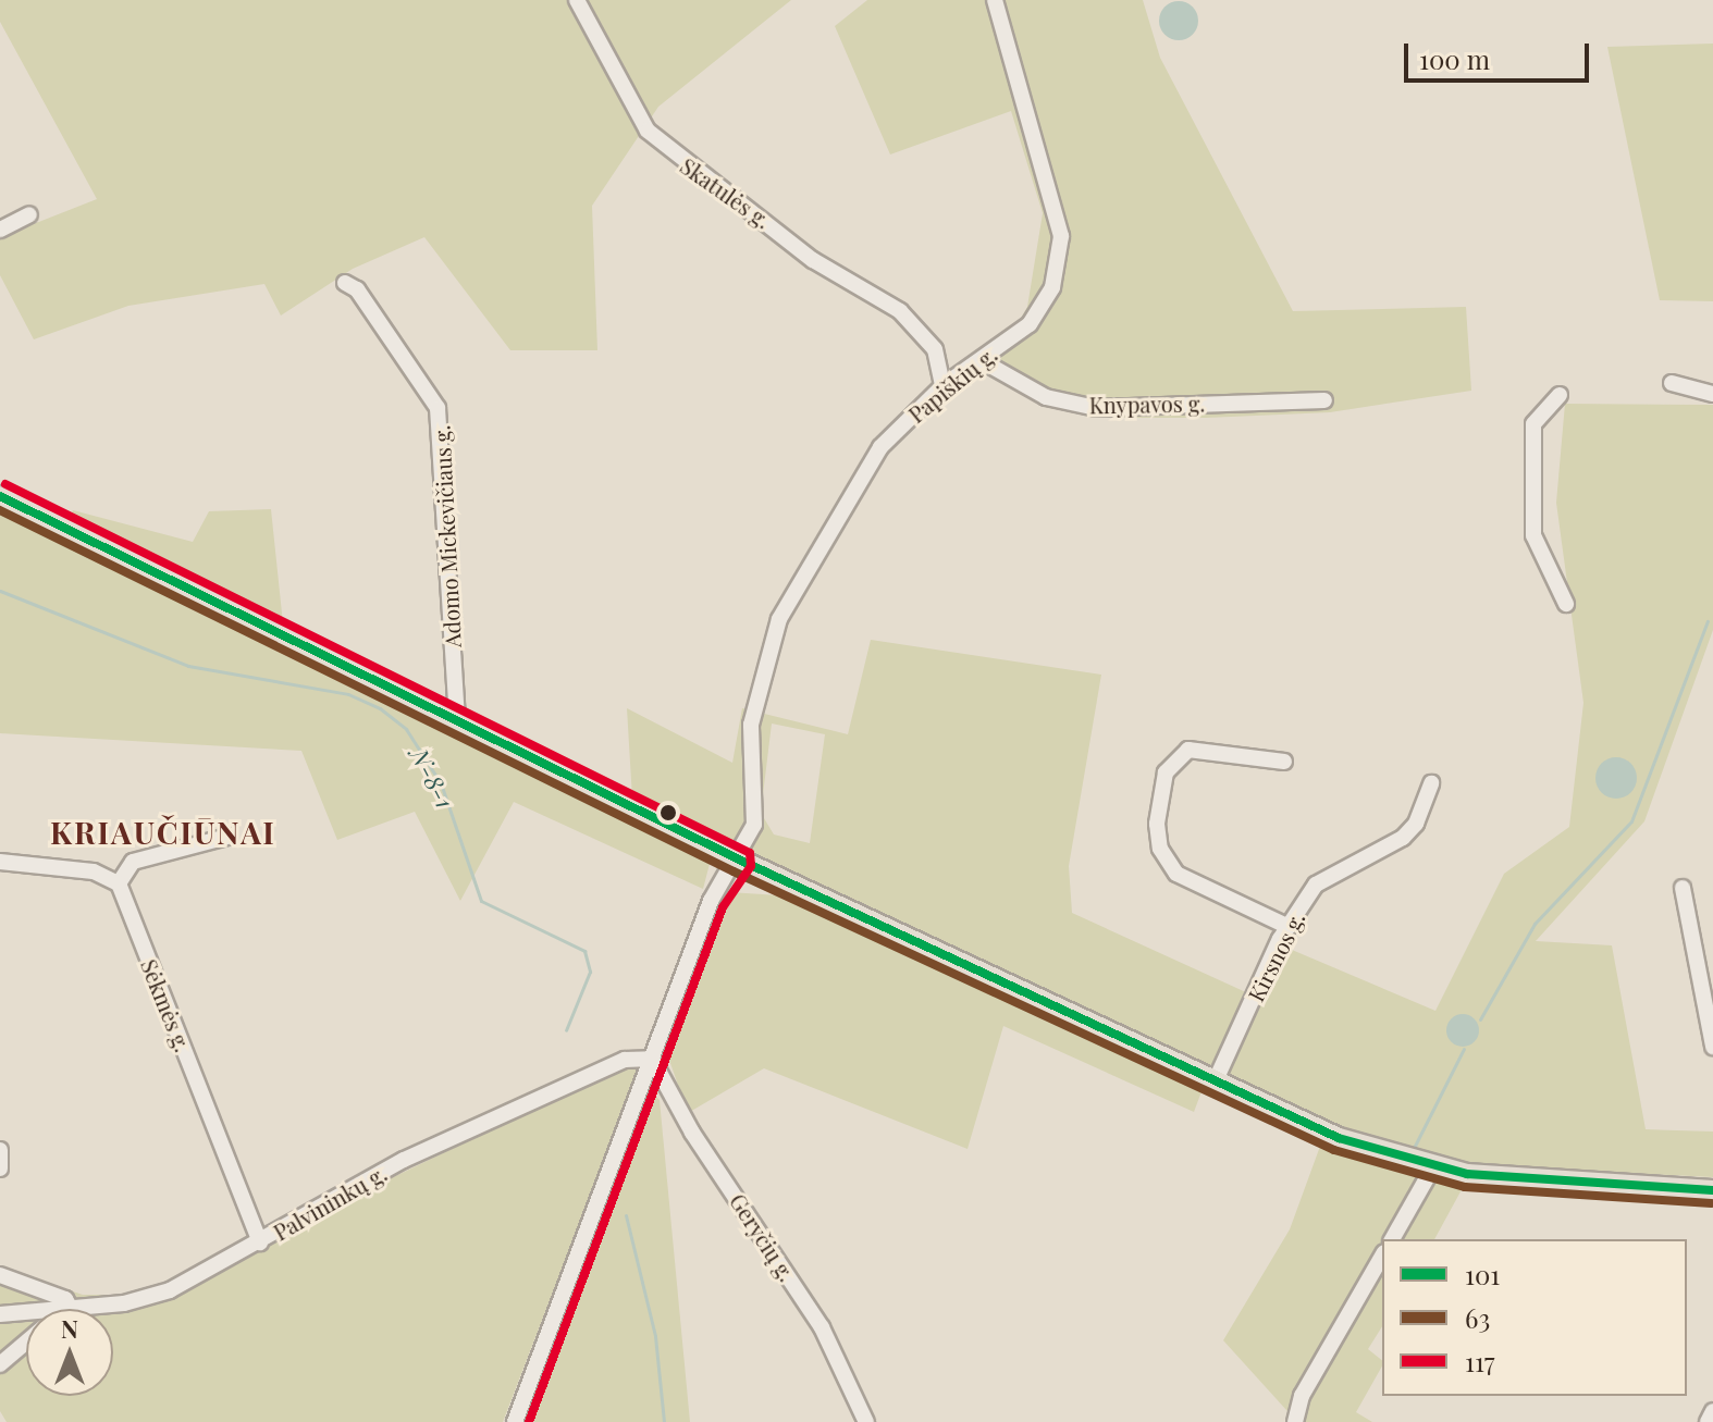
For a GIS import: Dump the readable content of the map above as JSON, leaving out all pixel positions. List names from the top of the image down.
{
  "streets": {
    "street": [
      "Skatulės g.",
      "Papiškių g.",
      "Knypavos g.",
      "Adomo Mickevičiaus g.",
      "Kirsnos g.",
      "Sėkmės g.",
      "Palvininkų g.",
      "Geryčių g."
    ]
  },
  "crossings": [
    ["Skatulės g.", "Papiškių g."],
    ["Papiškių g.", "Knypavos g."],
    ["Papiškių g.", "Palvininkų g."],
    ["Papiškių g.", "Geryčių g."],
    ["Sėkmės g.", "Palvininkų g."],
    ["Palvininkų g.", "Geryčių g."]
  ],
  "districts": ["KRIAUČIŪNAI"],
  "water": ["N-8-1"],
  "lines": ["transit line 117", "transit line 101", "transit line 63"],
  "legend": ["101", "63", "117"],
  "scale_bar": "100 m",
  "north": "top"
}
